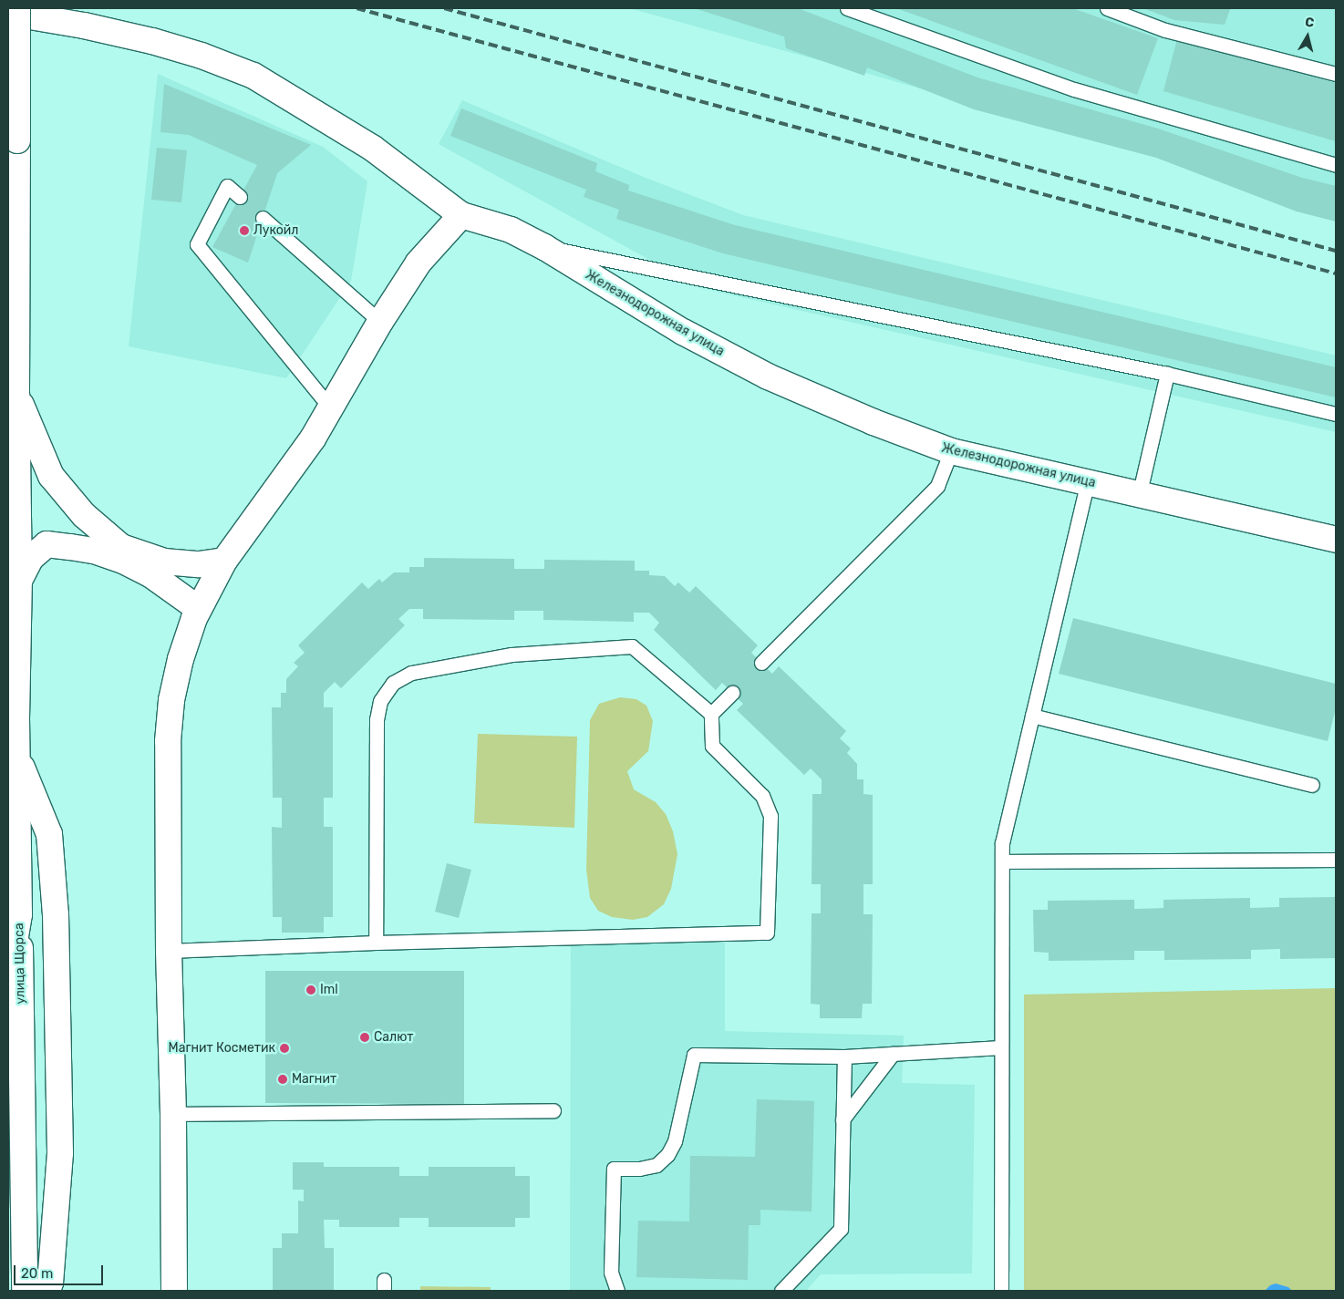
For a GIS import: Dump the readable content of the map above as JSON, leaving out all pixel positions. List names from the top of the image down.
{
  "streets": {
    "street": ["Железнодорожная улица", "улица Щорса"]
  },
  "places": [
    "Лукойл",
    "Iml",
    "Салют",
    "Магнит Косметик",
    "Магнит"
  ],
  "scale_bar": "20 m",
  "north": "top"
}
